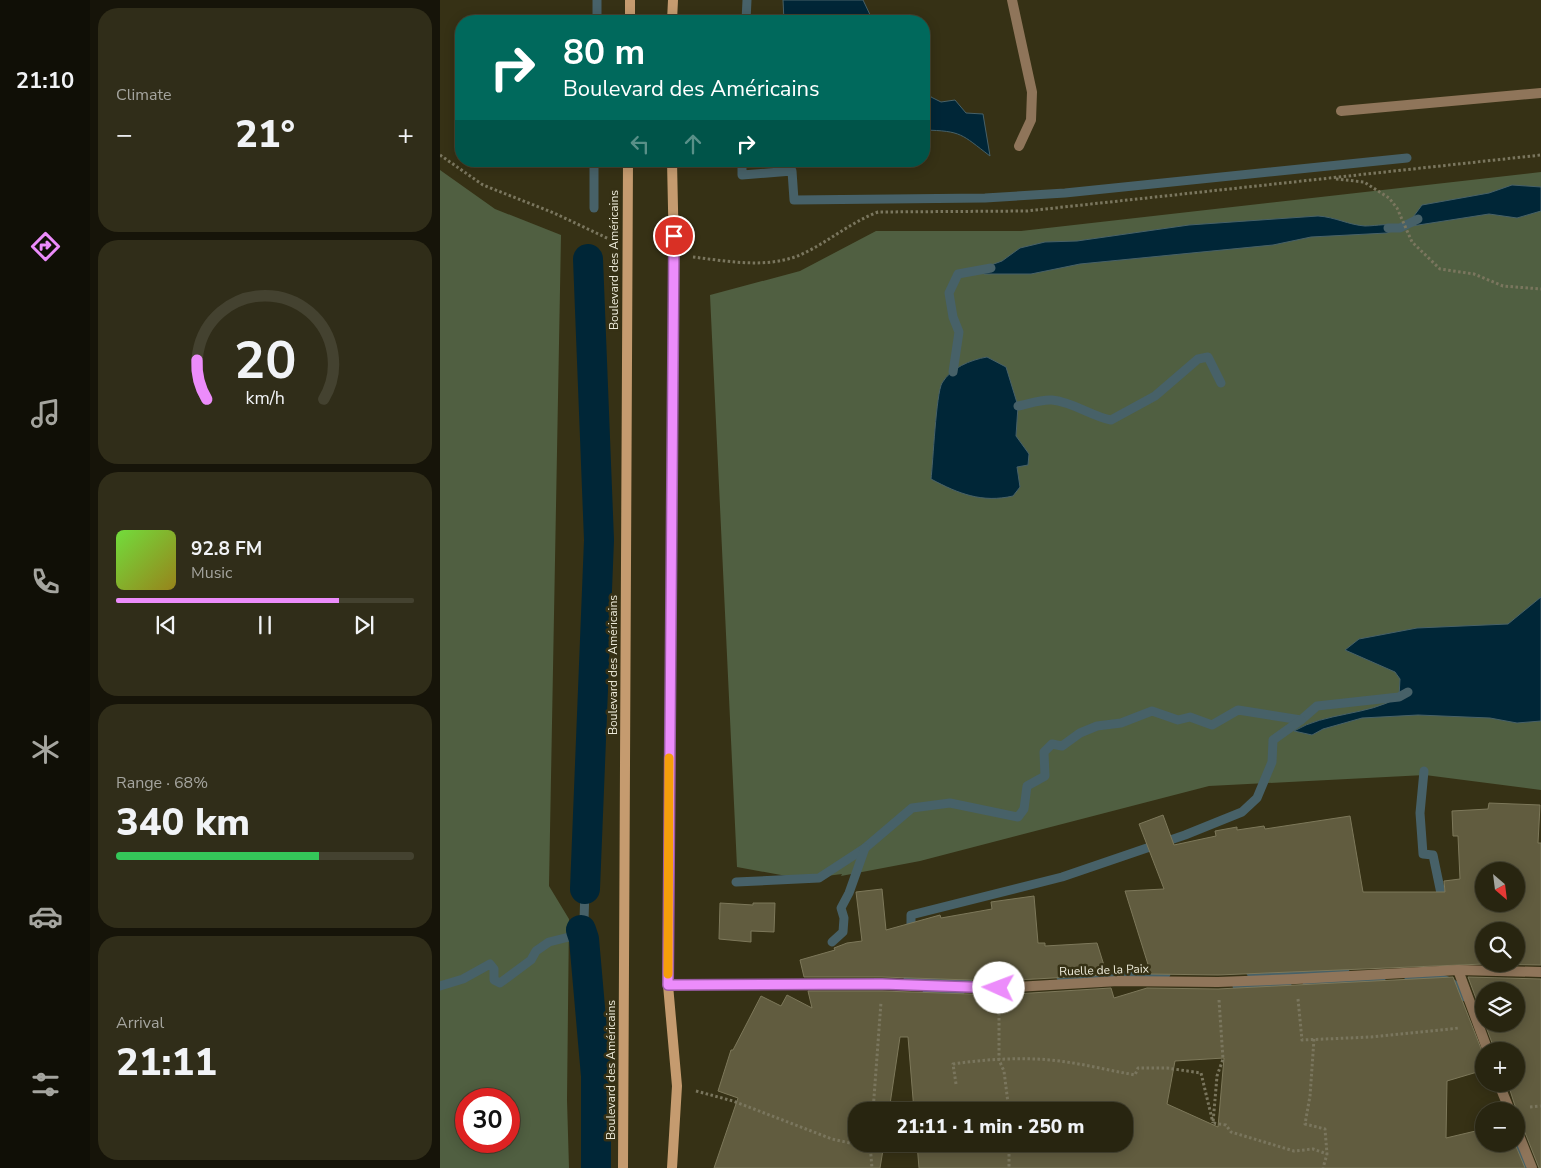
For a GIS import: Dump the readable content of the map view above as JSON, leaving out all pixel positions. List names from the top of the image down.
{
  "streets": {
    "main road": ["Boulevard des Américains"],
    "street": ["Ruelle de la Paix"]
  },
  "north": "bottom right",
  "page": {
    "tabs": "21:10",
    "tile": [
      "Climate",
      ["Range · 68%", "340 km"],
      ["Arrival", "21:11"]
    ],
    "turn": ["80 m", "Boulevard des Américains"],
    "heat": ["−", "21°", "+"],
    "song": ["92.8 FM", "Music"],
    "map_buttons": ["+", "−"],
    "limit": "30",
    "trip": "21:11 · 1 min · 250 m",
    "gauge": ["20", "km/h"]
  }
}
